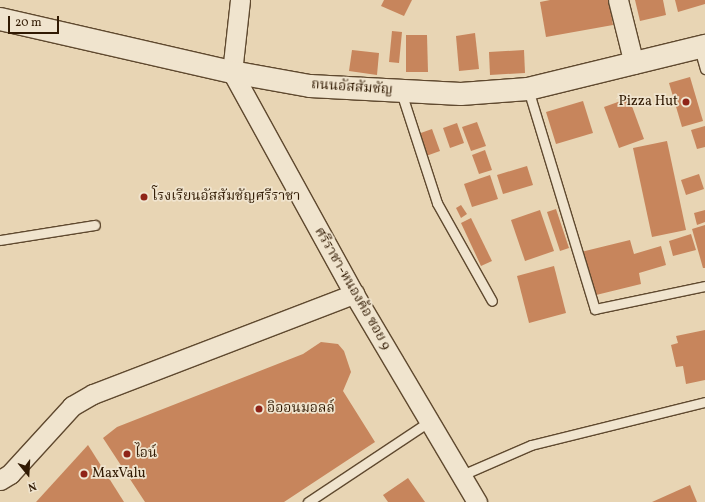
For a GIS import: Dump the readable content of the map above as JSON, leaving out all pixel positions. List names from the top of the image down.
{
  "streets": {
    "main road": ["ถนนอัสสัมชัญ"],
    "street": ["ศรีราชา-หนองค้อ ซอย 9"]
  },
  "crossings": [
    ["ถนนอัสสัมชัญ", "ศรีราชา-หนองค้อ ซอย 9"]
  ],
  "places": [
    "Pizza Hut",
    "โรงเรียนอัสสัมชัญศรีราชา",
    "อิออนมอลล์",
    "ไอน์",
    "MaxValu"
  ],
  "scale_bar": "20 m",
  "north": "bottom"
}
